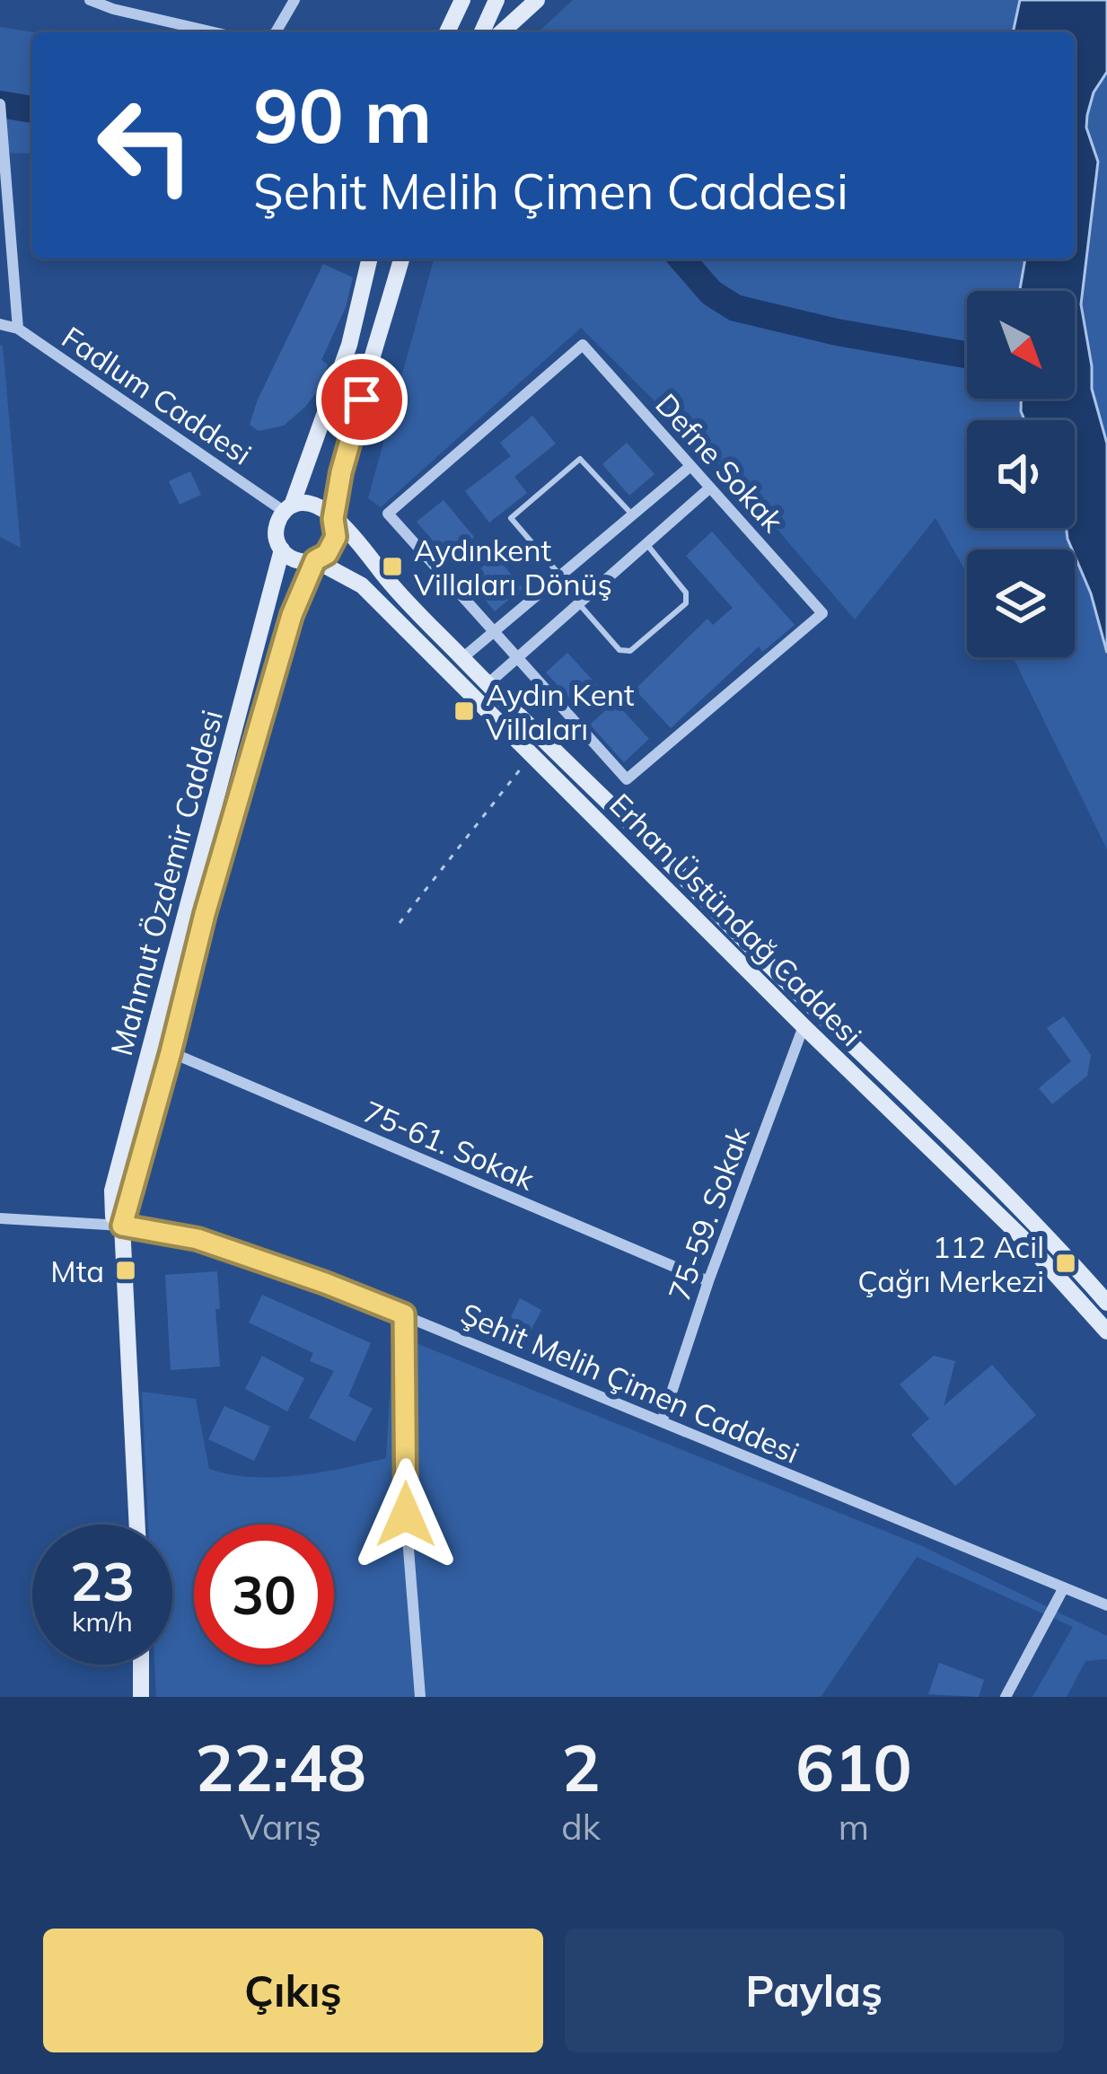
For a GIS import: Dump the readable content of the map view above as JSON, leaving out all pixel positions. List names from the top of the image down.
{
  "streets": {
    "street": [
      "Fadlum Caddesi",
      "Defne Sokak",
      "Mahmut Özdemir Caddesi",
      "Erhan Üstündağ Caddesi",
      "75-61. Sokak",
      "75-59. Sokak",
      "Şehit Melih Çimen Caddesi"
    ]
  },
  "crossings": [
    ["Fadlum Caddesi", "Mahmut Özdemir Caddesi"],
    ["Fadlum Caddesi", "Erhan Üstündağ Caddesi"],
    ["Mahmut Özdemir Caddesi", "Erhan Üstündağ Caddesi"],
    ["Mahmut Özdemir Caddesi", "75-61. Sokak"],
    ["Mahmut Özdemir Caddesi", "Şehit Melih Çimen Caddesi"],
    ["Erhan Üstündağ Caddesi", "75-59. Sokak"],
    ["75-61. Sokak", "75-59. Sokak"],
    ["75-59. Sokak", "Şehit Melih Çimen Caddesi"]
  ],
  "places": {
    "transit": [
      "Aydınkent Villaları Dönüş",
      "Aydın Kent Villaları",
      "112 Acil Çağrı Merkezi",
      "Mta"
    ]
  },
  "north": "bottom right",
  "page": {
    "turn": ["90 m", "Şehit Melih Çimen Caddesi"],
    "speed": "23 km/h",
    "limit": "30",
    "eta": [
      "22:48",
      "Varış",
      "2",
      "dk",
      "610",
      "m"
    ],
    "buttons": ["Çıkış", "Paylaş"]
  }
}
